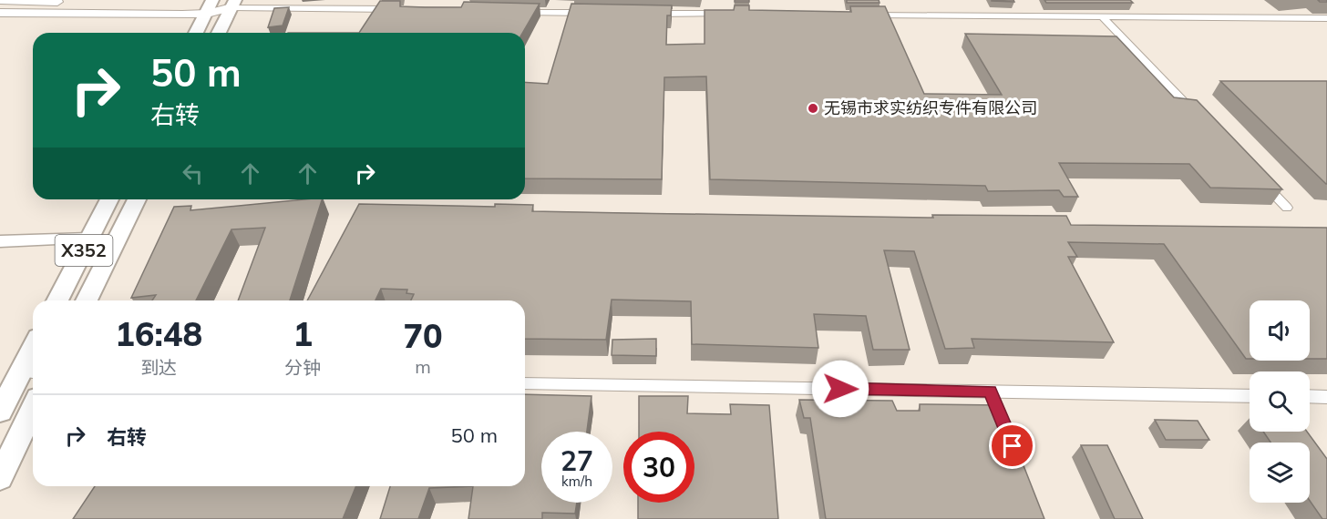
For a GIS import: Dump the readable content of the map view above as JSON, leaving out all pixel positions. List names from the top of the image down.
{
  "streets": {
    "main road": ["X352"]
  },
  "places": ["无锡市求实纺织专件有限公司"],
  "page": {
    "turn": ["50 m", "右转"],
    "eta": [
      "16:48",
      "到达",
      "1",
      "分钟",
      "70",
      "m"
    ],
    "list": [
      {
        "name": "右转",
        "value": "50 m"
      }
    ],
    "speed": "27 km/h",
    "limit": "30"
  }
}
